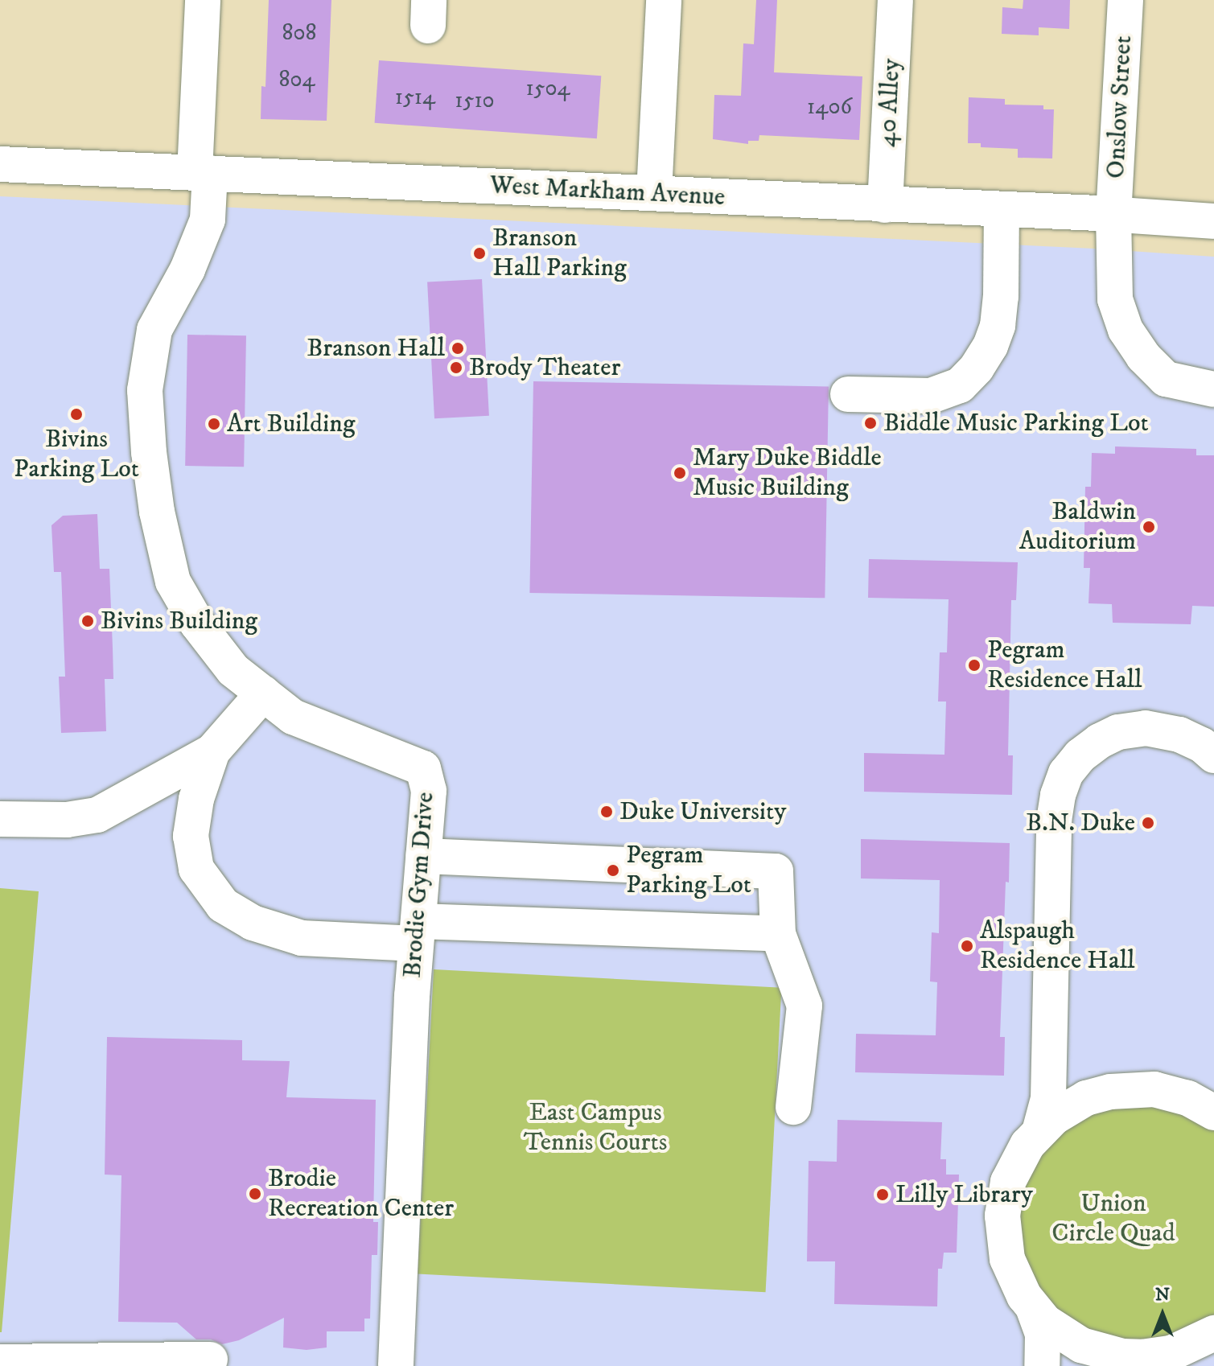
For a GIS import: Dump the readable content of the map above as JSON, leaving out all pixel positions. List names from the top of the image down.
{
  "streets": {
    "street": [
      "40 Alley",
      "Onslow Street",
      "West Markham Avenue",
      "Brodie Gym Drive"
    ]
  },
  "crossings": [
    ["40 Alley", "West Markham Avenue"],
    ["Onslow Street", "West Markham Avenue"],
    ["West Markham Avenue", "Brodie Gym Drive"]
  ],
  "parks": ["East Campus Tennis Courts", "Union Circle Quad"],
  "places": [
    "Branson Hall Parking",
    "Branson Hall",
    "Brody Theater",
    "Bivins Parking Lot",
    "Biddle Music Parking Lot",
    "Art Building",
    "Mary Duke Biddle Music Building",
    "Baldwin Auditorium",
    "Bivins Building",
    "Pegram Residence Hall",
    "Duke University",
    "B.N. Duke",
    "Pegram Parking Lot",
    "Alspaugh Residence Hall",
    "Brodie Recreation Center",
    "Lilly Library"
  ],
  "house_numbers": [
    "808",
    "804",
    "1504",
    "1514",
    "1510",
    "1406"
  ],
  "north": "top"
}
